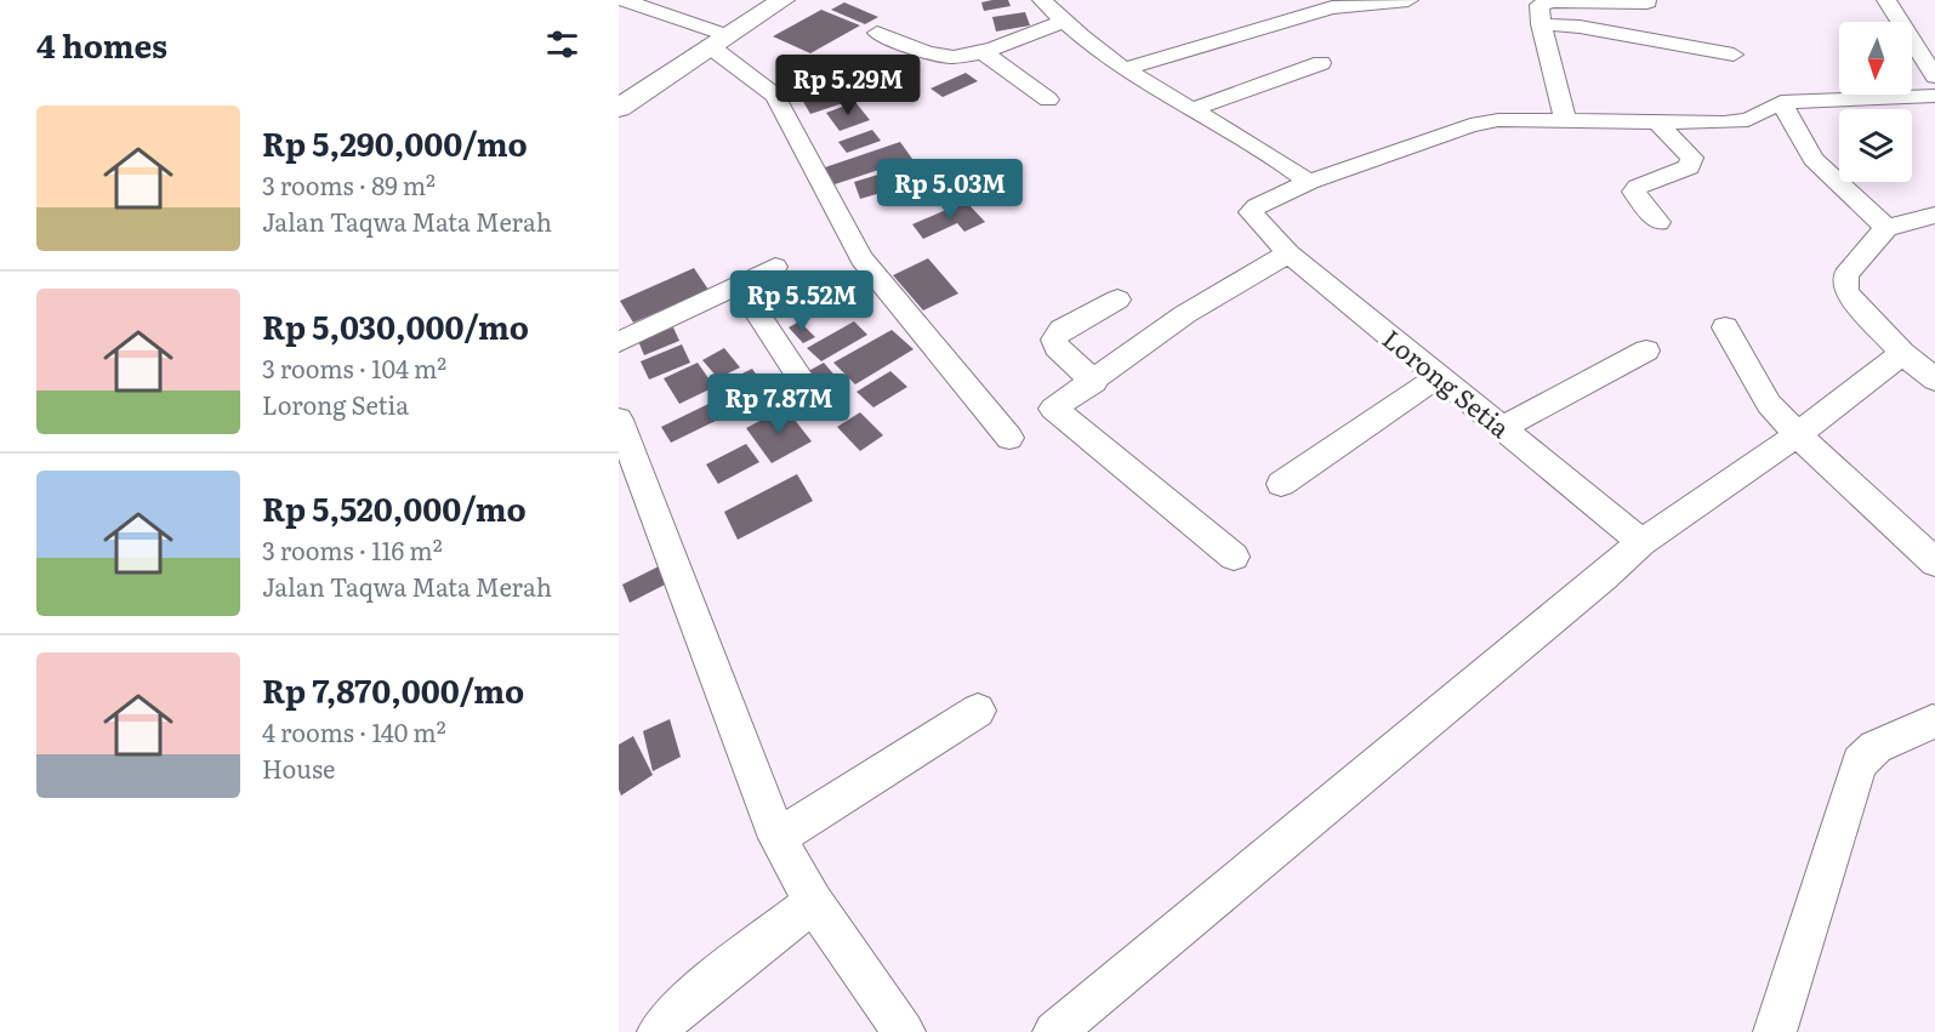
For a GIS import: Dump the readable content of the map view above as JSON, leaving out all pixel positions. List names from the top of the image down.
{
  "streets": {
    "street": ["Lorong Setia"]
  },
  "north": "bottom",
  "page": {
    "heading": "4 homes",
    "price": [
      "Rp 5.29M",
      "Rp 5.03M",
      "Rp 5.52M",
      "Rp 7.87M"
    ],
    "list": [
      {
        "name": "Rp 5,290,000/mo",
        "note": "3 rooms · 89 m² · Jalan Taqwa Mata Merah"
      },
      {
        "name": "Rp 5,030,000/mo",
        "note": "3 rooms · 104 m² · Lorong Setia"
      },
      {
        "name": "Rp 5,520,000/mo",
        "note": "3 rooms · 116 m² · Jalan Taqwa Mata Merah"
      },
      {
        "name": "Rp 7,870,000/mo",
        "note": "4 rooms · 140 m² · House"
      }
    ]
  }
}
